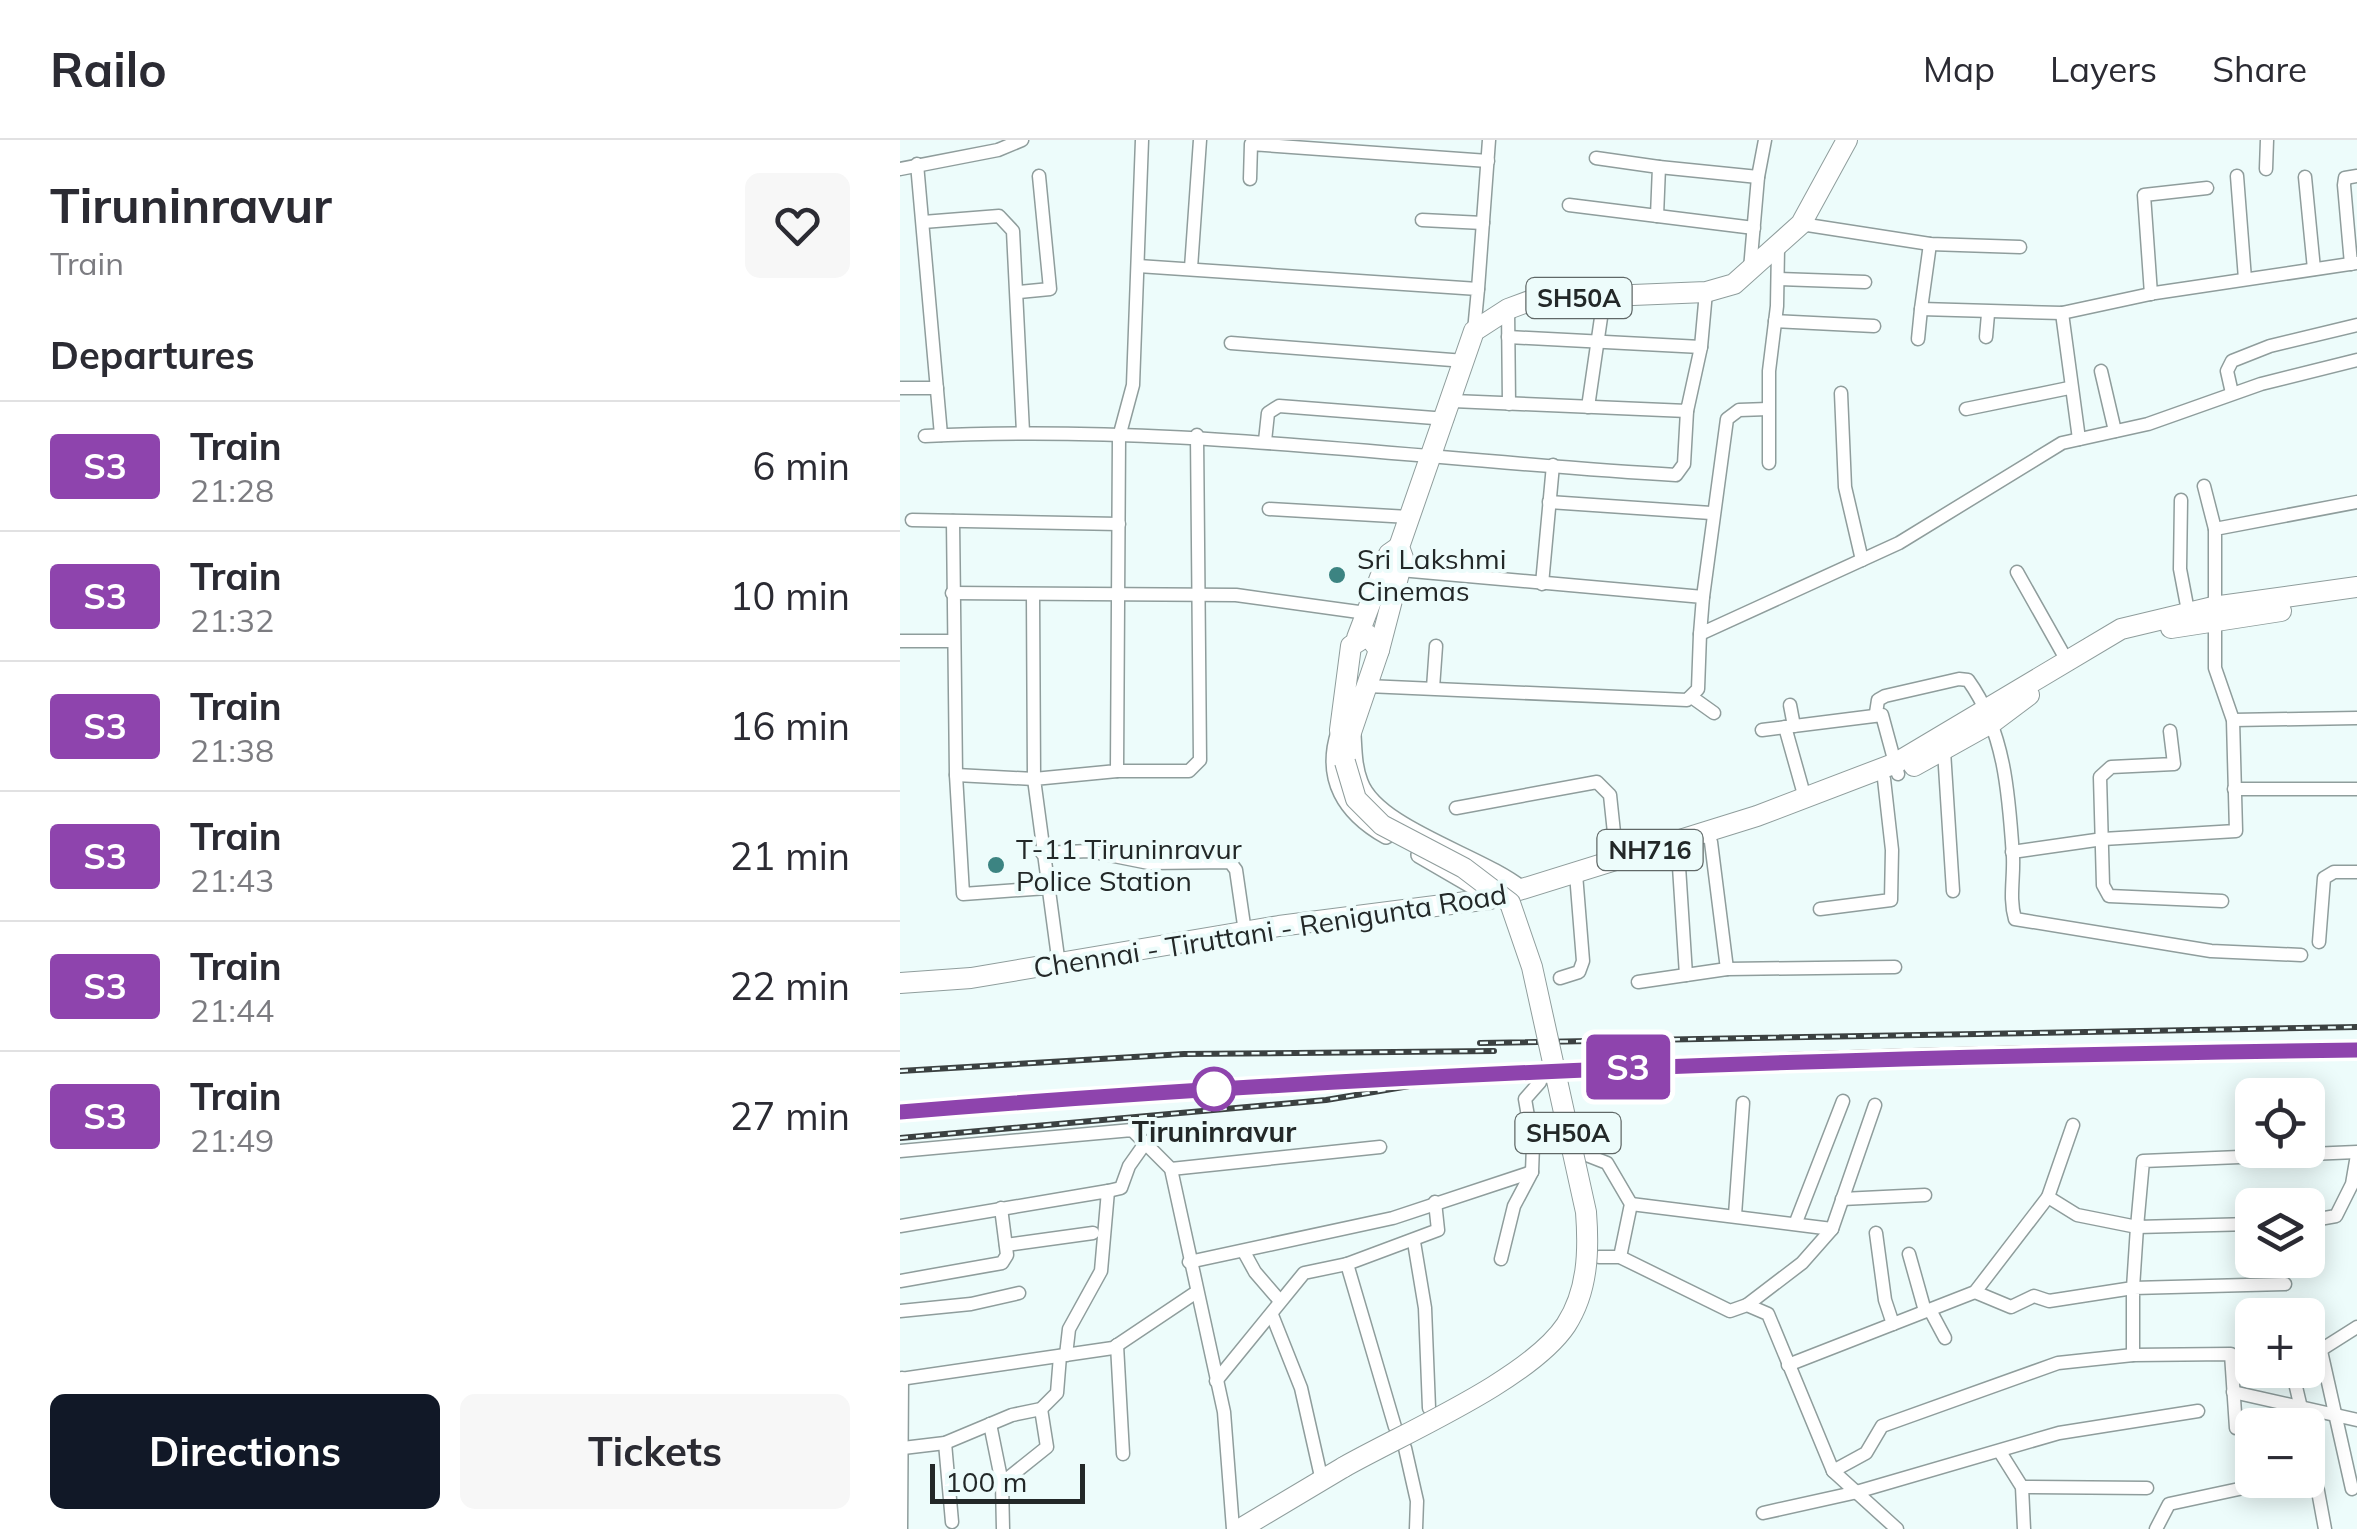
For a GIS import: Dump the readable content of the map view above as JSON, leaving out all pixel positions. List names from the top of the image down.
{
  "streets": {
    "main road": ["SH50A", "NH716", "Chennai - Tiruttani - Renigunta Road"]
  },
  "places": ["Sri Lakshmi Cinemas", "T-11 Tiruninravur Police Station", "Tiruninravur"],
  "scale_bar": "100 m",
  "page": {
    "header": "Railo",
    "nav": ["Map", "Layers", "Share"],
    "heading": [
      ["Tiruninravur", "Train"],
      "Departures"
    ],
    "on_map": "S3",
    "list": [
      {
        "mark": "S3",
        "name": "Train",
        "note": "21:28",
        "value": "6 min"
      },
      {
        "mark": "S3",
        "name": "Train",
        "note": "21:32",
        "value": "10 min"
      },
      {
        "mark": "S3",
        "name": "Train",
        "note": "21:38",
        "value": "16 min"
      },
      {
        "mark": "S3",
        "name": "Train",
        "note": "21:43",
        "value": "21 min"
      },
      {
        "mark": "S3",
        "name": "Train",
        "note": "21:44",
        "value": "22 min"
      },
      {
        "mark": "S3",
        "name": "Train",
        "note": "21:49",
        "value": "27 min"
      }
    ],
    "map_buttons": ["+", "−"],
    "buttons": ["Directions", "Tickets"],
    "scale": "100 m"
  }
}
